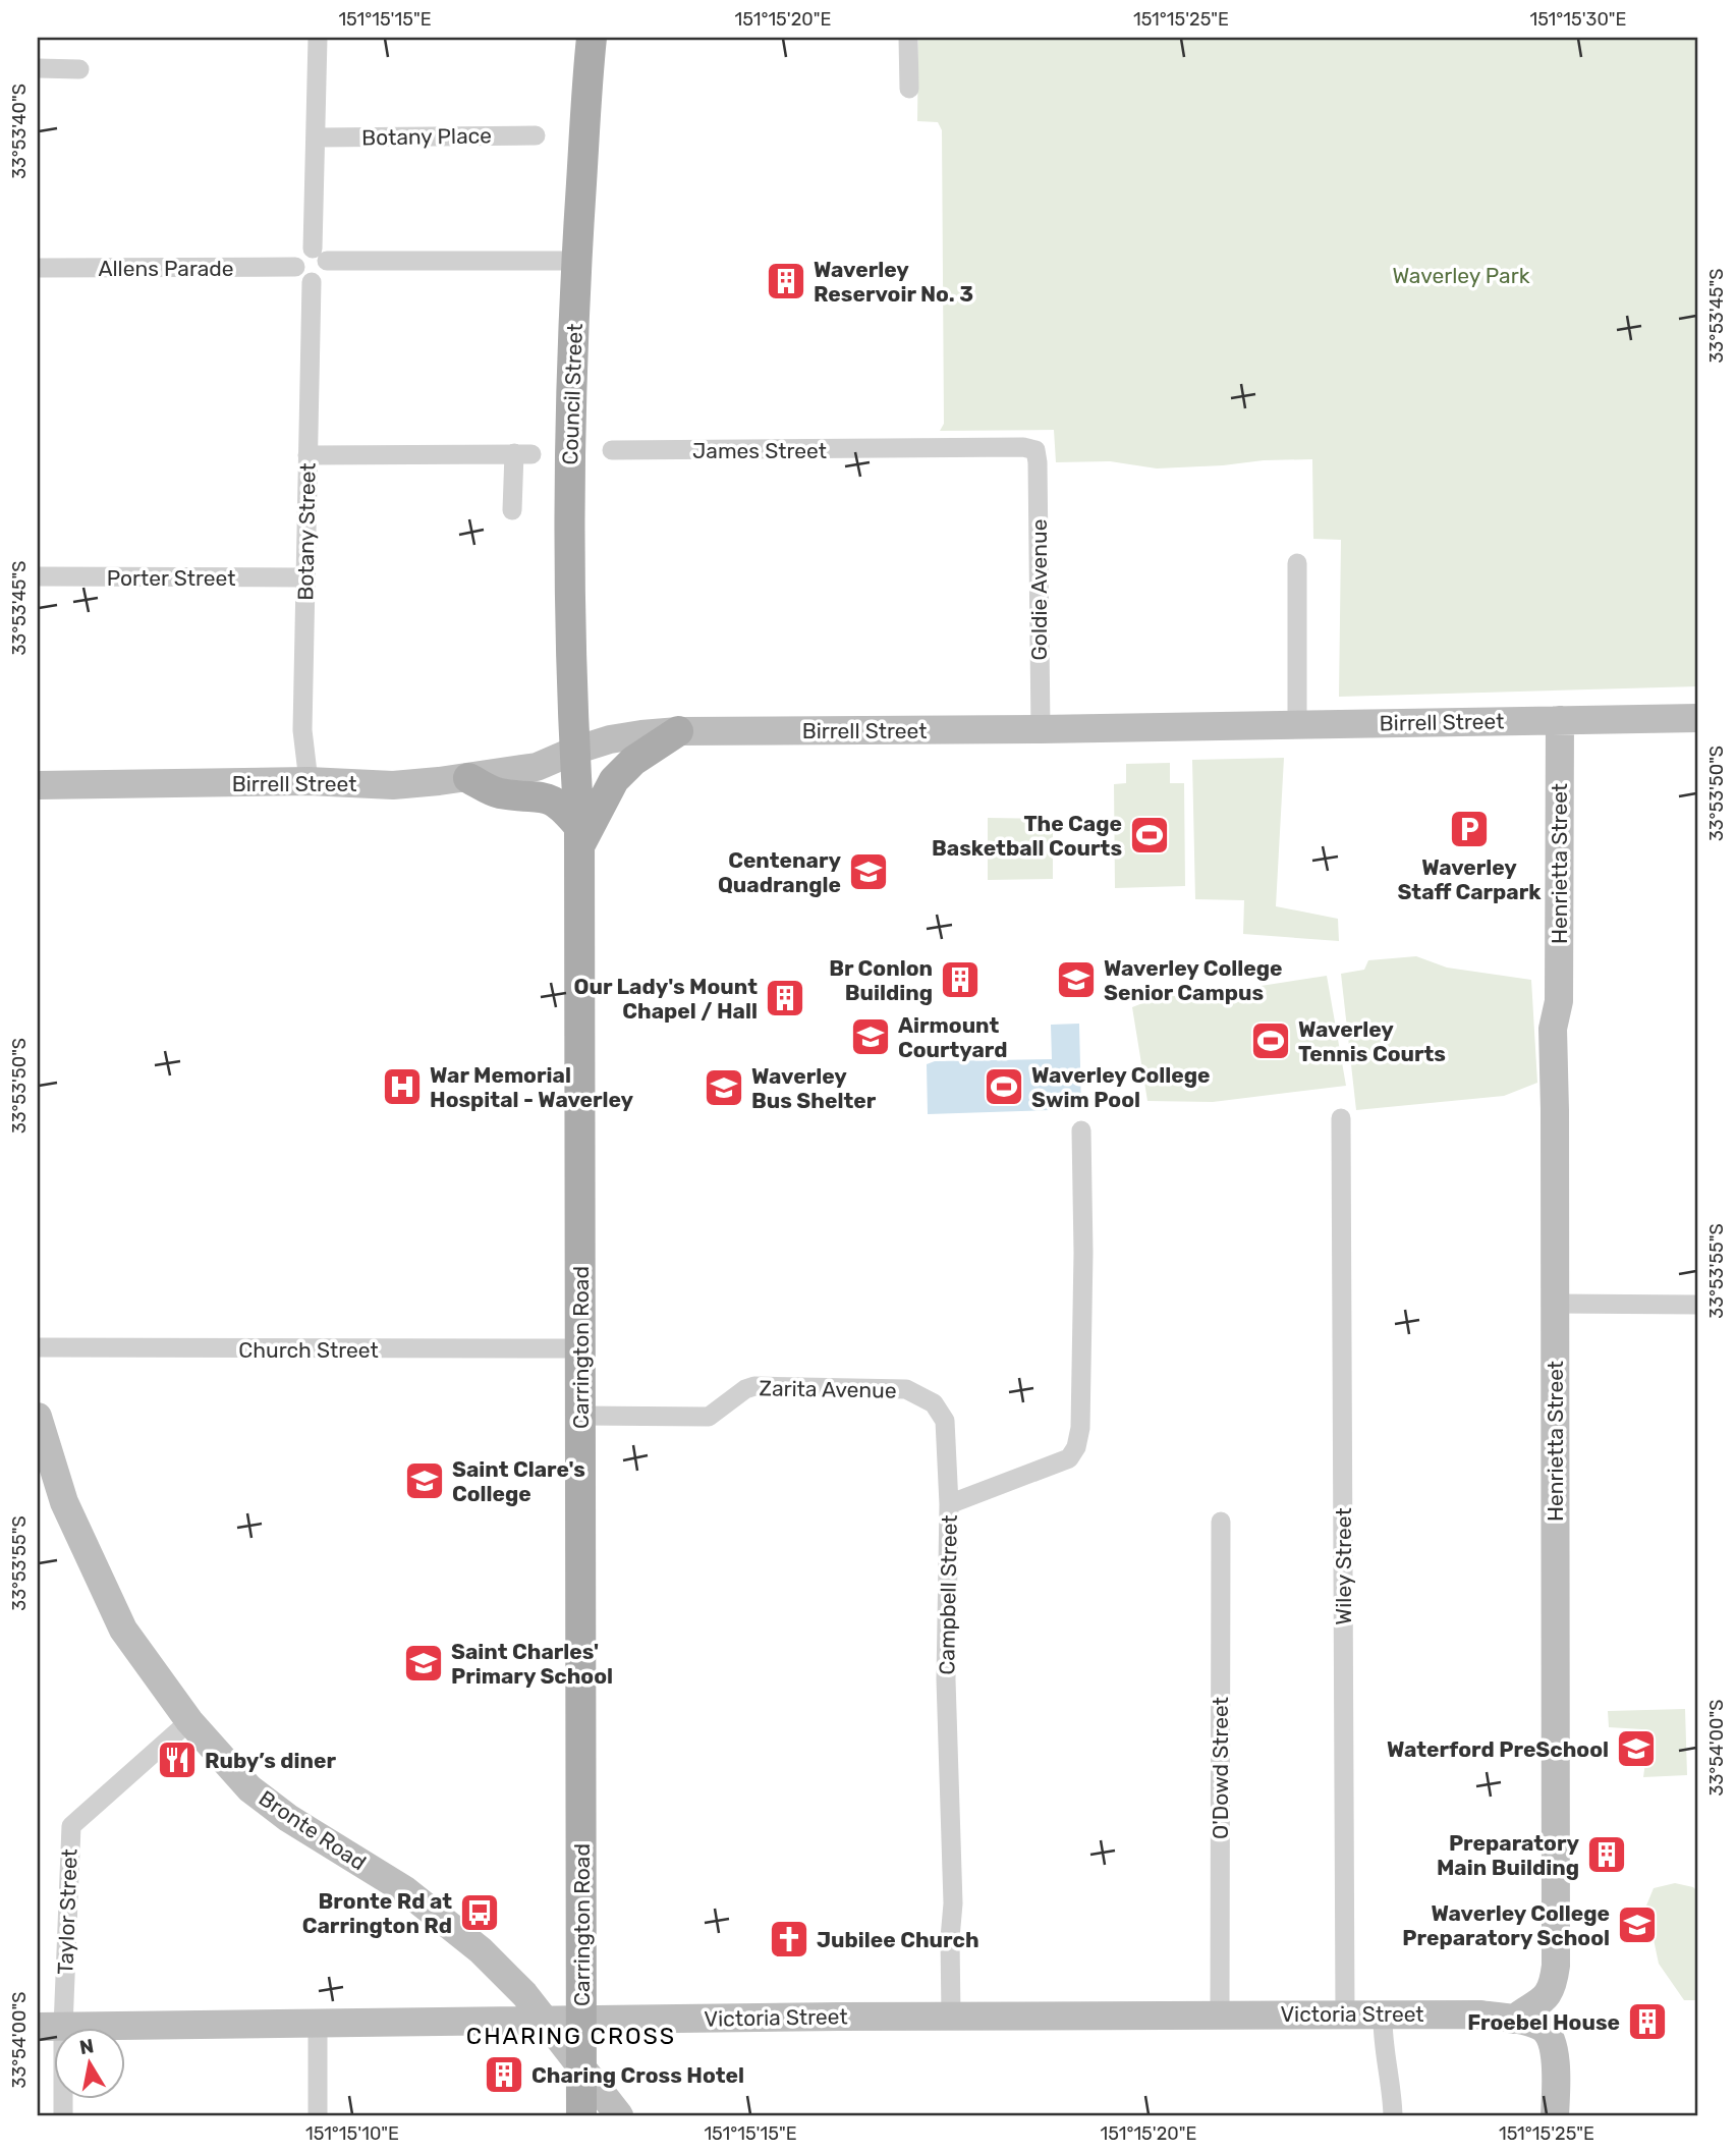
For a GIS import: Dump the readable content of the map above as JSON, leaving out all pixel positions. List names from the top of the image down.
{
  "streets": {
    "main road": ["Council Street", "Carrington Road"],
    "street": [
      "Botany Place",
      "Allens Parade",
      "James Street",
      "Botany Street",
      "Porter Street",
      "Goldie Avenue",
      "Birrell Street",
      "Henrietta Street",
      "Church Street",
      "Zarita Avenue",
      "Wiley Street",
      "Campbell Street",
      "O'Dowd Street",
      "Bronte Road",
      "Taylor Street",
      "Victoria Street"
    ]
  },
  "crossings": [
    ["Council Street", "Birrell Street"],
    ["Council Street", "Carrington Road"],
    ["James Street", "Goldie Avenue"],
    ["Botany Street", "Porter Street"],
    ["Botany Street", "Birrell Street"],
    ["Goldie Avenue", "Birrell Street"],
    ["Birrell Street", "Henrietta Street"],
    ["Birrell Street", "Carrington Road"],
    ["Henrietta Street", "Victoria Street"],
    ["Carrington Road", "Church Street"],
    ["Carrington Road", "Zarita Avenue"],
    ["Carrington Road", "Bronte Road"],
    ["Carrington Road", "Victoria Street"],
    ["Zarita Avenue", "Campbell Street"],
    ["Wiley Street", "Victoria Street"],
    ["Campbell Street", "Victoria Street"],
    ["O'Dowd Street", "Victoria Street"],
    ["Bronte Road", "Taylor Street"],
    ["Bronte Road", "Victoria Street"],
    ["Taylor Street", "Victoria Street"]
  ],
  "districts": ["CHARING CROSS"],
  "parks": ["Waverley Park"],
  "places": {
    "building": [
      "Waverley Reservoir No. 3",
      "Br Conlon Building",
      "Our Lady's Mount Chapel / Hall",
      "Preparatory Main Building",
      "Froebel House",
      "Charing Cross Hotel"
    ],
    "parking": ["Waverley Staff Carpark"],
    "sports": ["The Cage Basketball Courts", "Waverley Tennis Courts", "Waverley College Swim Pool"],
    "school or university": [
      "Centenary Quadrangle",
      "Waverley College Senior Campus",
      "Airmount Courtyard",
      "Waverley Bus Shelter",
      "Saint Clare's College",
      "Saint Charles' Primary School",
      "Waterford PreSchool",
      "Waverley College Preparatory School"
    ],
    "hospital": ["War Memorial Hospital - Waverley"],
    "restaurant": ["Ruby’s diner"],
    "bus stop": ["Bronte Rd at Carrington Rd"],
    "church": ["Jubilee Church"]
  },
  "north": "top",
  "coordinates": [
    "151°15'15\"E",
    "151°15'20\"E",
    "151°15'25\"E",
    "151°15'30\"E",
    "33°53'40\"S",
    "33°53'45\"S",
    "33°53'50\"S",
    "33°53'55\"S",
    "33°54'00\"S",
    "151°15'10\"E"
  ]
}
